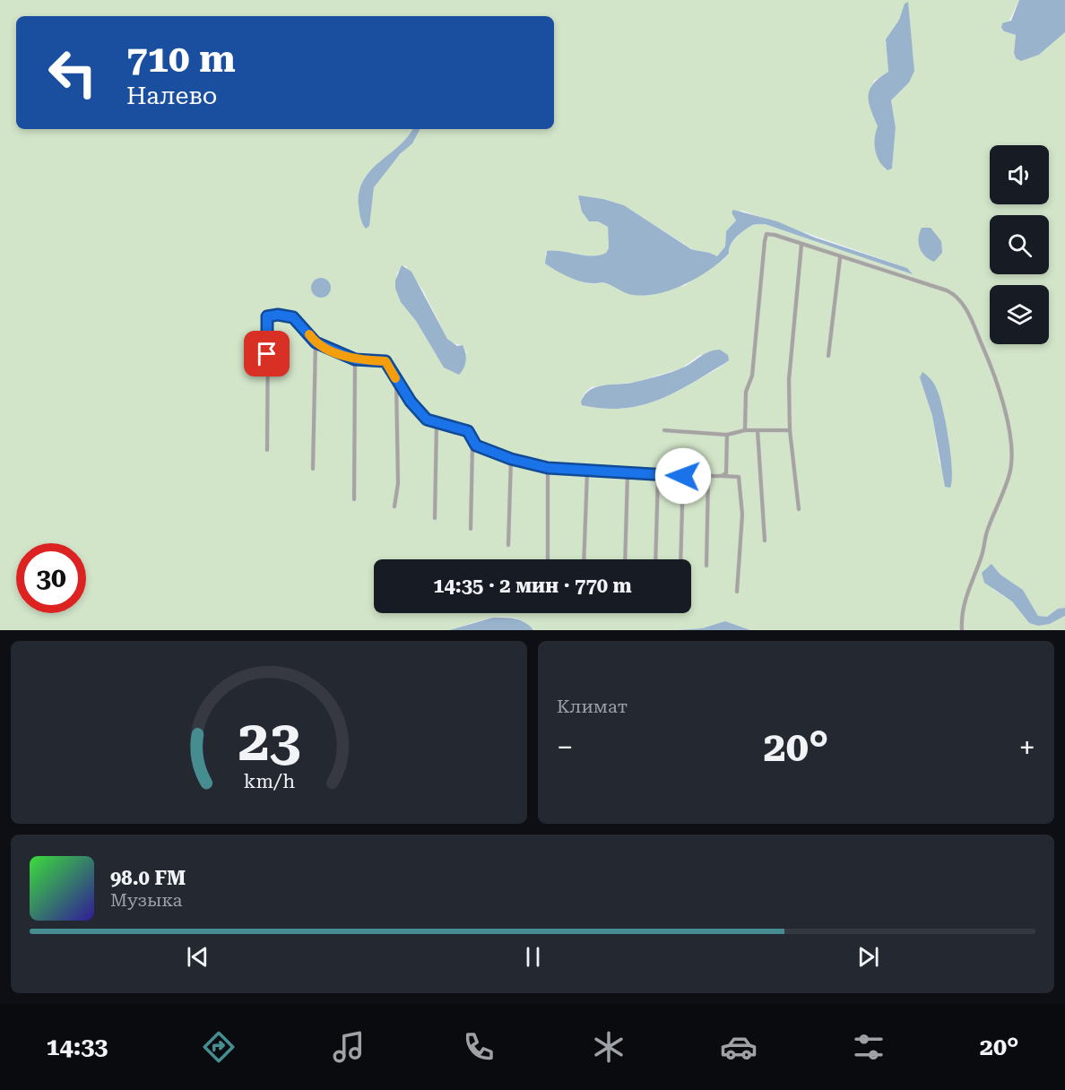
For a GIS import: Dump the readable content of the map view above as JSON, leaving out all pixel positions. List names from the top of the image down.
{
  "page": {
    "turn": ["710 m", "Налево"],
    "limit": "30",
    "trip": "14:35 · 2 мин · 770 m",
    "tile": "Климат",
    "heat": ["−", "20°", "+"],
    "song": ["98.0 FM", "Музыка"],
    "tabs": ["14:33", "20°"],
    "gauge": ["23", "km/h"]
  }
}
